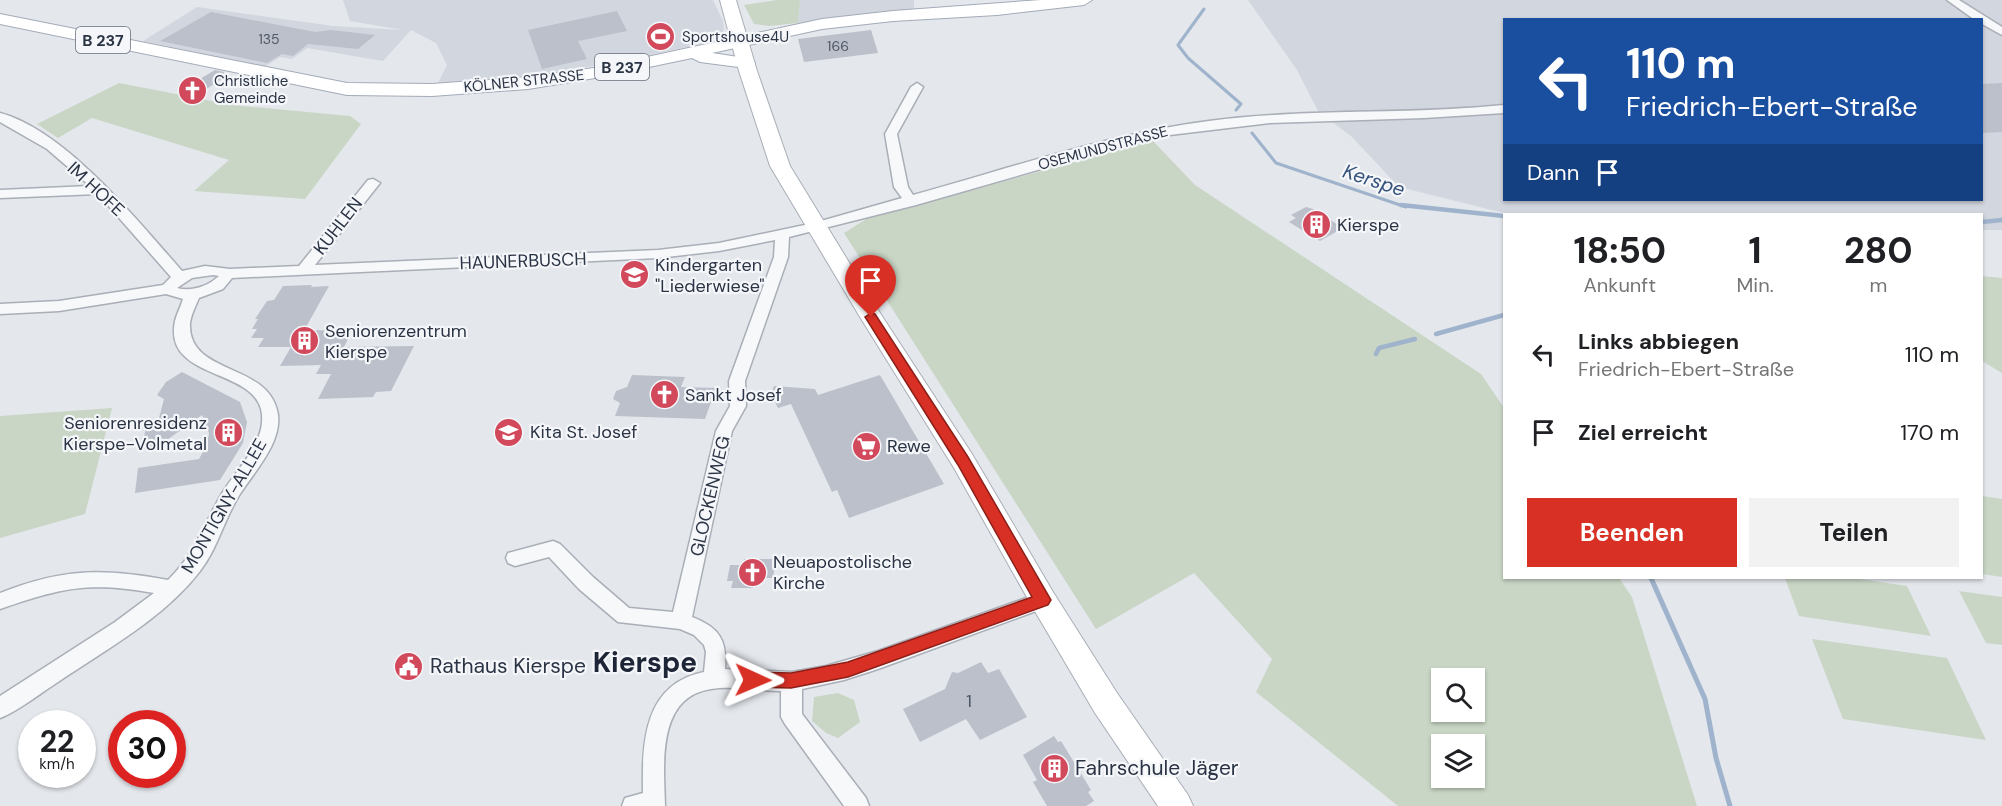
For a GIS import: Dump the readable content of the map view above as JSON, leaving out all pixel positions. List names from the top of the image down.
{
  "streets": {
    "main road": ["B 237", "KÖLNER STRASSE"],
    "street": [
      "OSEMUNDSTRASSE",
      "IM HOFE",
      "KUHLEN",
      "HAUNERBUSCH",
      "GLOCKENWEG",
      "MONTIGNY-ALLEE"
    ]
  },
  "crossings": [
    ["OSEMUNDSTRASSE", "HAUNERBUSCH"],
    ["IM HOFE", "HAUNERBUSCH"],
    ["KUHLEN", "HAUNERBUSCH"],
    ["HAUNERBUSCH", "GLOCKENWEG"]
  ],
  "districts": ["Kierspe"],
  "water": ["Kerspe"],
  "places": {
    "sports": ["Sportshouse4U"],
    "church": ["Christliche Gemeinde", "Sankt Josef", "Neuapostolische Kirche"],
    "building": [
      "Kierspe",
      "Seniorenzentrum Kierspe",
      "Seniorenresidenz Kierspe-Volmetal",
      "Fahrschule Jäger"
    ],
    "school or university": ["Kindergarten \"Liederwiese\"", "Kita St. Josef"],
    "supermarket": ["Rewe"],
    "public building": ["Rathaus Kierspe"]
  },
  "house_numbers": ["135", "166", "1"],
  "page": {
    "turn": ["110 m", "Friedrich-Ebert-Straße"],
    "then": "Dann",
    "eta": [
      "18:50",
      "Ankunft",
      "1",
      "Min.",
      "280",
      "m"
    ],
    "list": [
      {
        "name": "Links abbiegen",
        "note": "Friedrich-Ebert-Straße",
        "value": "110 m"
      },
      {
        "name": "Ziel erreicht",
        "value": "170 m"
      }
    ],
    "buttons": ["Beenden", "Teilen"],
    "speed": "22 km/h",
    "limit": "30"
  }
}
